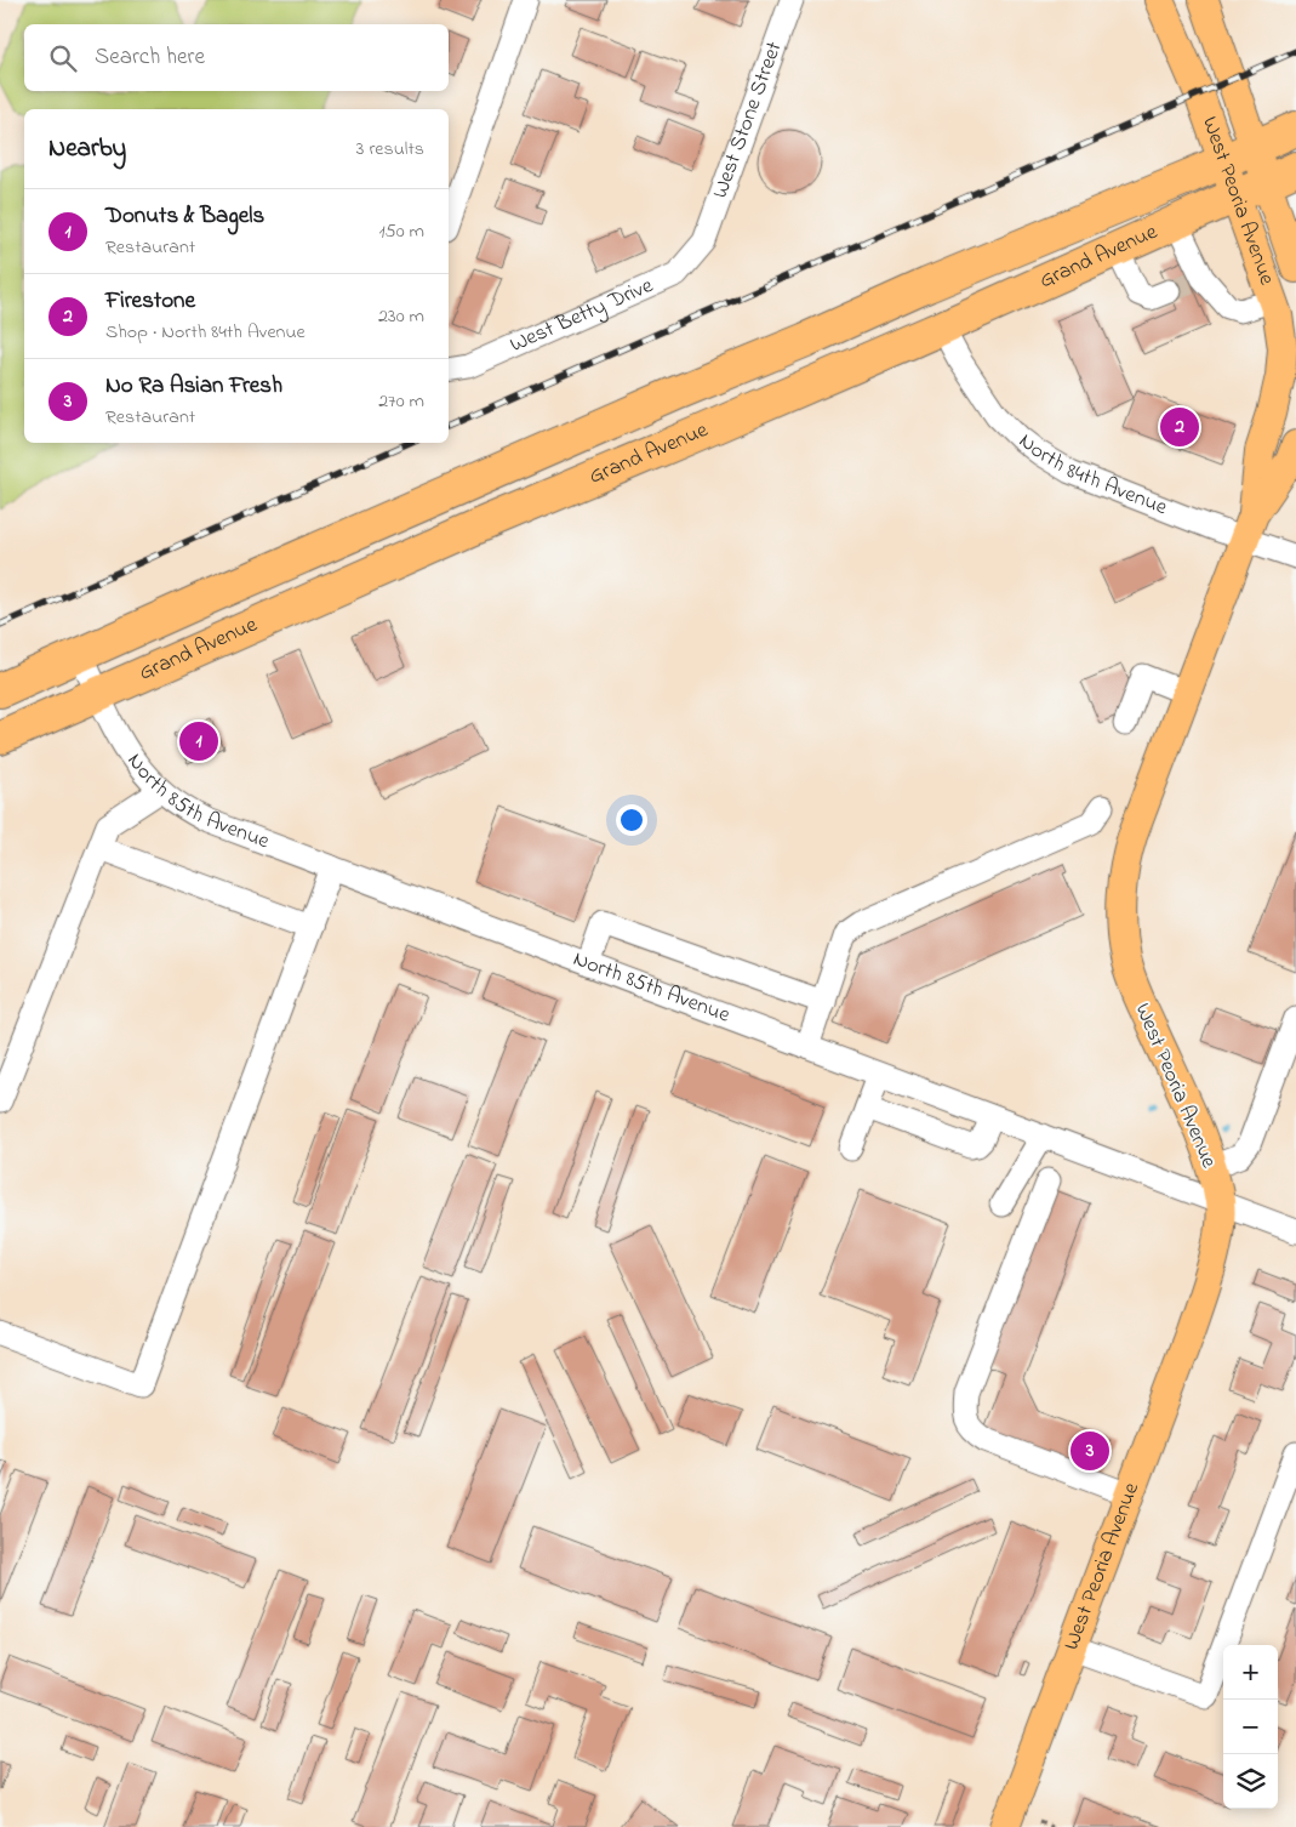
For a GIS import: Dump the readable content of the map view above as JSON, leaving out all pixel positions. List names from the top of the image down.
{
  "streets": {
    "highway": ["Grand Avenue"],
    "main road": ["West Peoria Avenue"],
    "street": [
      "West Stone Street",
      "West Betty Drive",
      "North 84th Avenue",
      "North 85th Avenue"
    ]
  },
  "crossings": [
    ["West Stone Street", "West Betty Drive"],
    ["West Peoria Avenue", "Grand Avenue"],
    ["West Peoria Avenue", "North 84th Avenue"],
    ["West Peoria Avenue", "North 85th Avenue"],
    ["Grand Avenue", "North 84th Avenue"],
    ["Grand Avenue", "North 85th Avenue"]
  ],
  "page": {
    "search": "Search here",
    "heading": ["Nearby", "3 results"],
    "list": [
      {
        "mark": "1",
        "name": "Donuts & Bagels",
        "note": "Restaurant",
        "value": "150 m"
      },
      {
        "mark": "2",
        "name": "Firestone",
        "note": "Shop · North 84th Avenue",
        "value": "230 m"
      },
      {
        "mark": "3",
        "name": "No Ra Asian Fresh",
        "note": "Restaurant",
        "value": "270 m"
      }
    ],
    "pins": ["2", "1", "3"],
    "map_buttons": ["+", "−"]
  }
}
